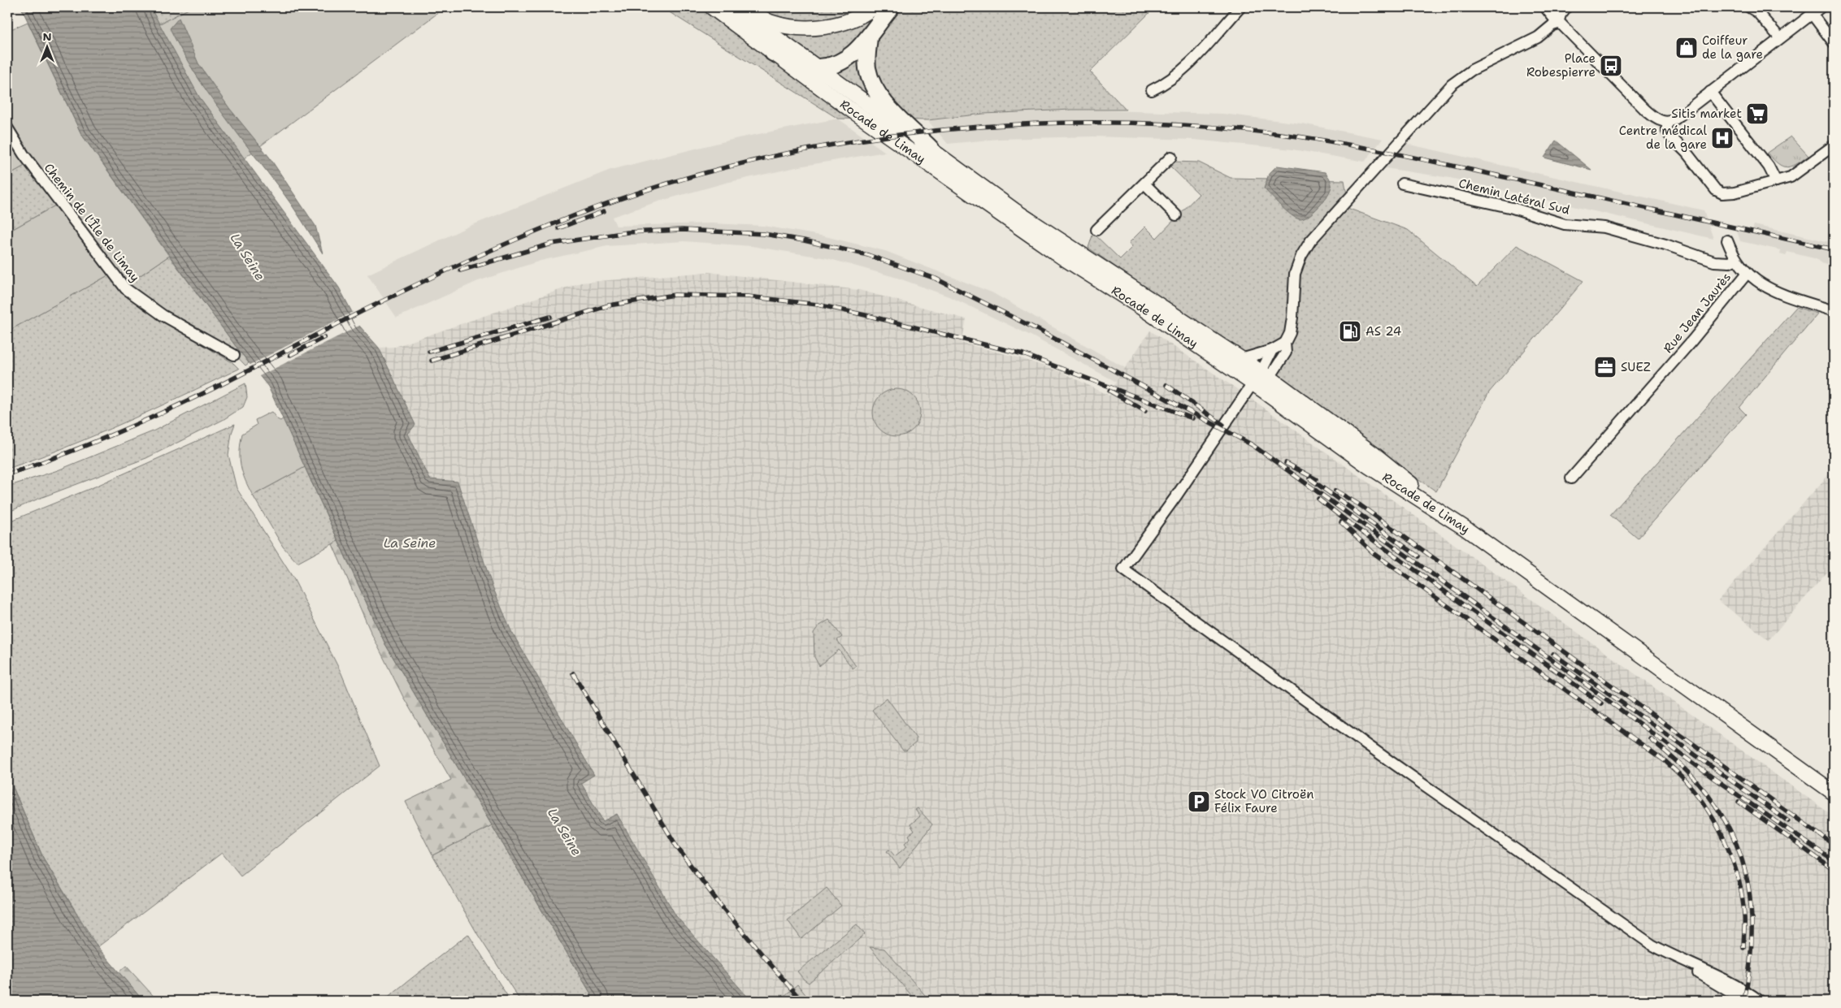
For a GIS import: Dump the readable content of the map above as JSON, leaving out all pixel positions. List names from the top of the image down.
{
  "streets": {
    "main road": ["Rocade de Limay"],
    "street": ["Chemin Latéral Sud", "Chemin de l'Île de Limay", "Rue Jean Jaurès"]
  },
  "water": ["La Seine"],
  "places": {
    "shop": ["Coiffeur de la gare"],
    "bus stop": ["Place Robespierre"],
    "supermarket": ["Sitis market"],
    "hospital": ["Centre médical de la gare"],
    "fuel station": ["AS 24"],
    "office": ["SUEZ"],
    "parking": ["Stock VO Citroën Félix Faure"]
  },
  "north": "top"
}
